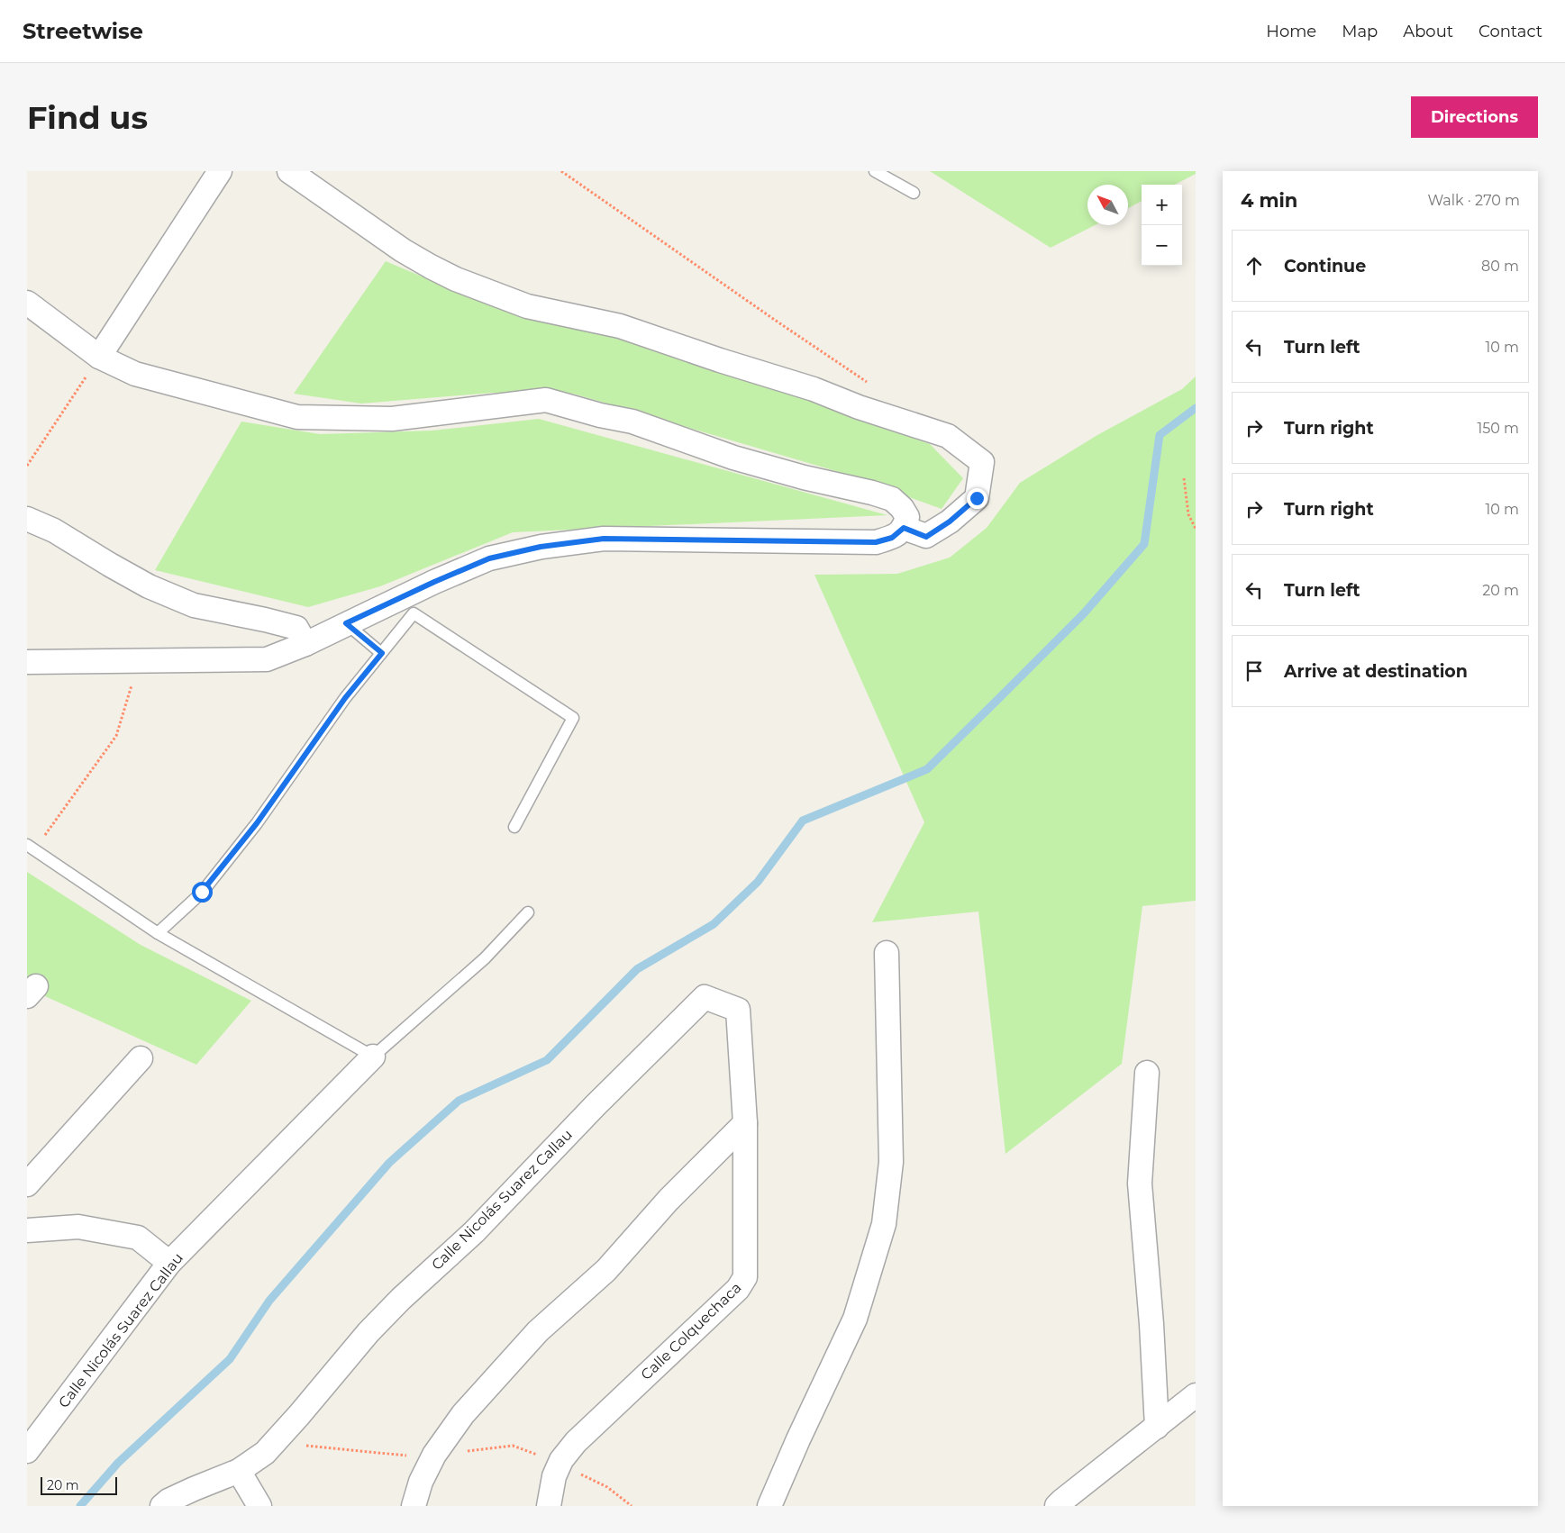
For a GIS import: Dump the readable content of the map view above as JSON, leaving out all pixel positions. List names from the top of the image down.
{
  "streets": {
    "street": ["Calle Nicolás Suarez Callau", "Calle Colquechaca"]
  },
  "crossings": [
    ["Calle Nicolás Suarez Callau", "Calle Colquechaca"]
  ],
  "scale_bar": "20 m",
  "north": "top left",
  "page": {
    "header": "Streetwise",
    "nav": [
      "Home",
      "Map",
      "About",
      "Contact"
    ],
    "buttons": "Directions",
    "title": "Find us",
    "heading": ["4 min", "Walk · 270 m"],
    "map_buttons": ["+", "−"],
    "list": [
      ["Continue", "80 m"],
      ["Turn left", "10 m"],
      ["Turn right", "150 m"],
      ["Turn right", "10 m"],
      ["Turn left", "20 m"],
      "Arrive at destination"
    ],
    "scale": "20 m"
  }
}
